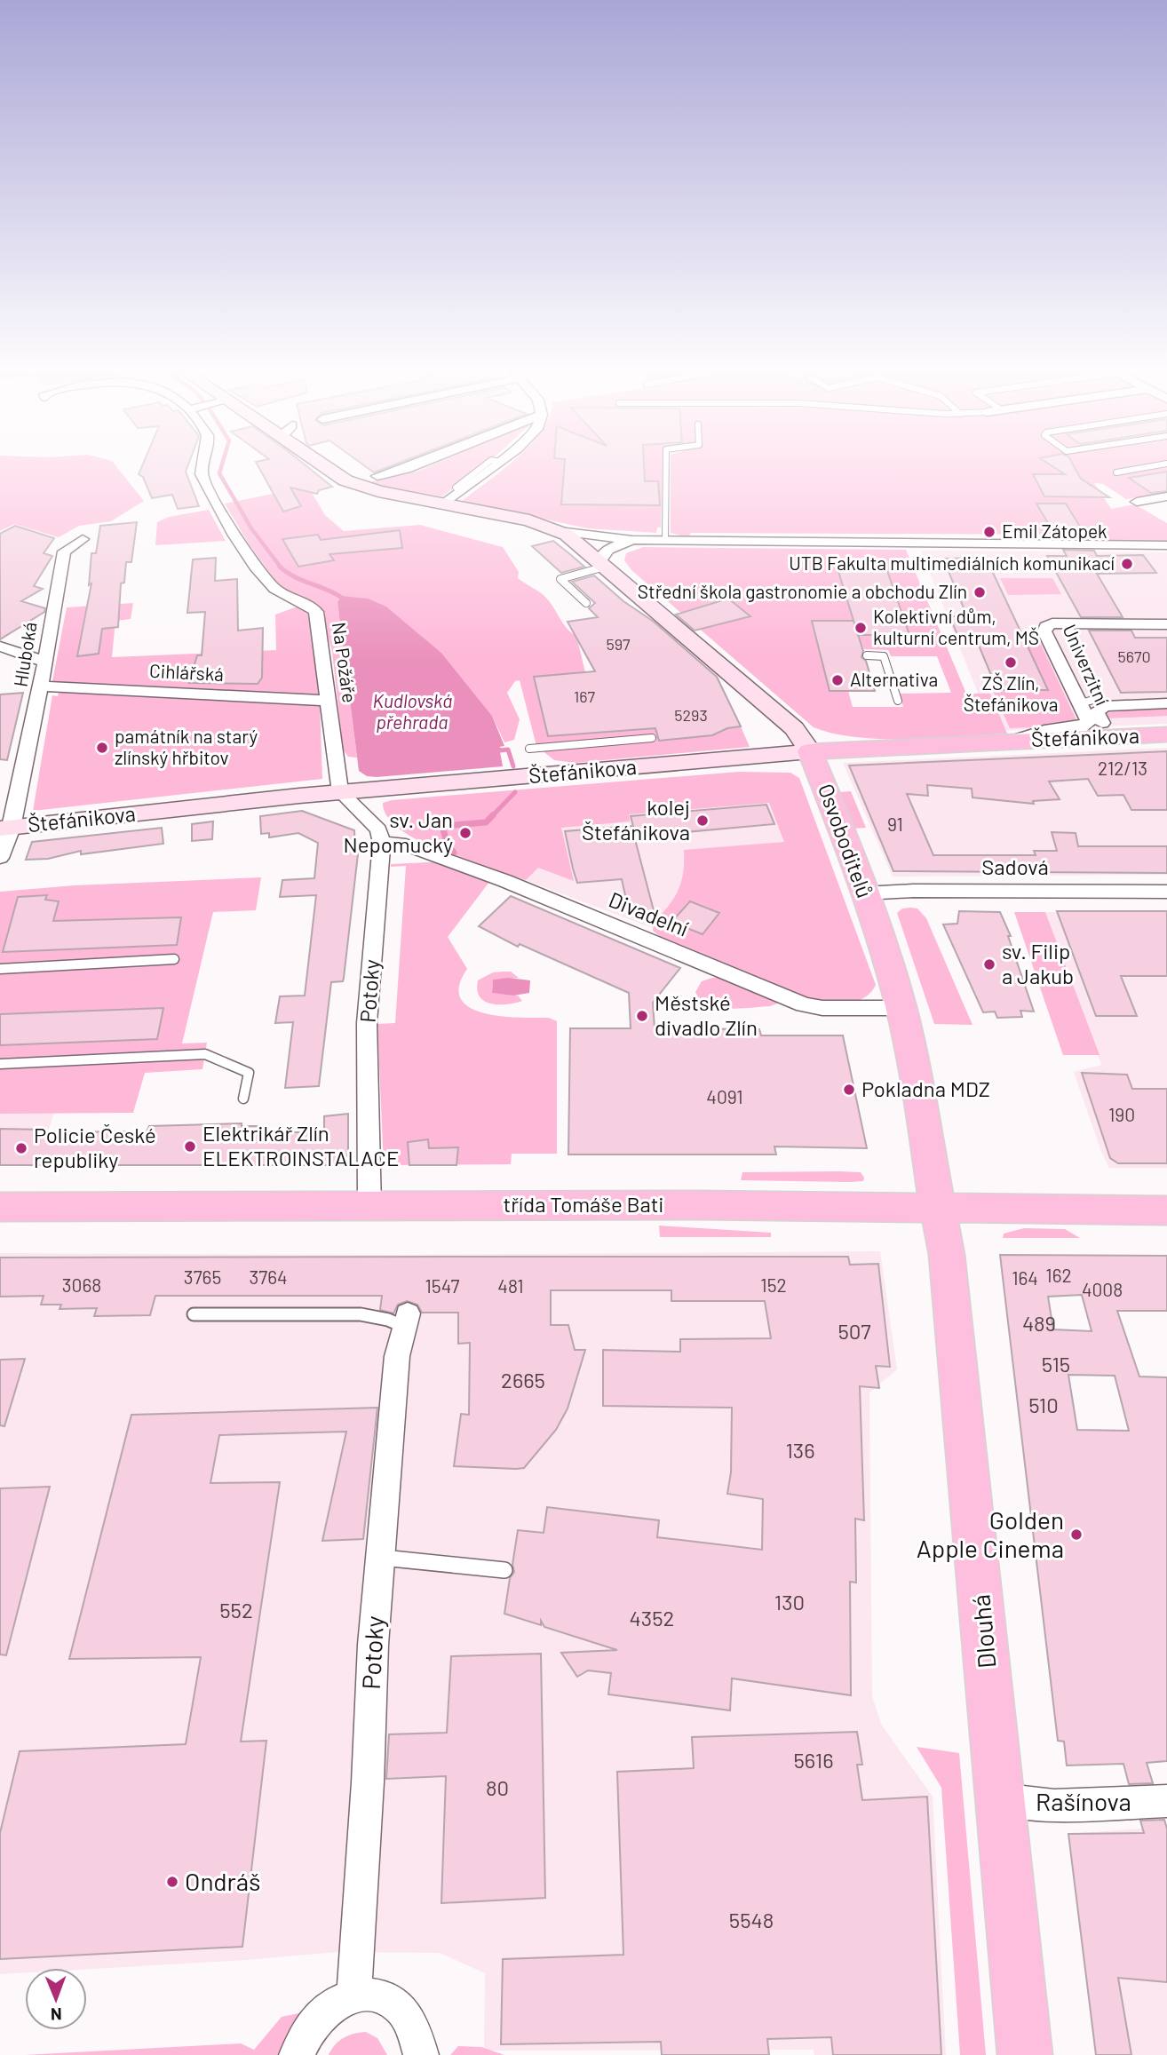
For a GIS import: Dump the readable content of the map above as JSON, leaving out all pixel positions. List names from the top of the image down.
{
  "streets": {
    "main road": [
      "Štefánikova",
      "Osvoboditelů",
      "třída Tomáše Bati",
      "Dlouhá"
    ],
    "street": [
      "Hluboká",
      "Na Požáře",
      "Univerzitní",
      "Cihlářská",
      "Sadová",
      "Divadelní",
      "Potoky",
      "Rašínova"
    ]
  },
  "crossings": [
    ["Hluboká", "Cihlářská"],
    ["Hluboká", "Štefánikova"],
    ["Na Požáře", "Cihlářská"],
    ["Na Požáře", "Štefánikova"],
    ["Univerzitní", "Štefánikova"],
    ["Štefánikova", "Osvoboditelů"],
    ["Osvoboditelů", "Sadová"],
    ["Osvoboditelů", "Divadelní"],
    ["Osvoboditelů", "třída Tomáše Bati"],
    ["Osvoboditelů", "Dlouhá"],
    ["Divadelní", "Potoky"],
    ["Potoky", "třída Tomáše Bati"],
    ["třída Tomáše Bati", "Dlouhá"],
    ["Dlouhá", "Rašínova"]
  ],
  "water": ["Kudlovská přehrada"],
  "places": [
    "Emil Zátopek",
    "UTB Fakulta multimediálních komunikací",
    "Střední škola gastronomie a obchodu Zlín",
    "Kolektivní dům, kulturní centrum, MŠ",
    "ZŠ Zlín, Štefánikova",
    "Alternativa",
    "památník na starý zlínský hřbitov",
    "kolej Štefánikova",
    "sv. Jan Nepomucký",
    "sv. Filip a Jakub",
    "Městské divadlo Zlín",
    "Pokladna MDZ",
    "Elektrikář Zlín ELEKTROINSTALACE",
    "Policie České republiky",
    "Golden Apple Cinema",
    "Ondráš"
  ],
  "house_numbers": [
    "597",
    "5670",
    "167",
    "5293",
    "212/13",
    "91",
    "4091",
    "190",
    "162",
    "3765",
    "3764",
    "164",
    "3068",
    "152",
    "1547",
    "481",
    "4008",
    "489",
    "507",
    "515",
    "2665",
    "510",
    "136",
    "130",
    "552",
    "4352",
    "5616",
    "80",
    "5548"
  ],
  "north": "bottom"
}
